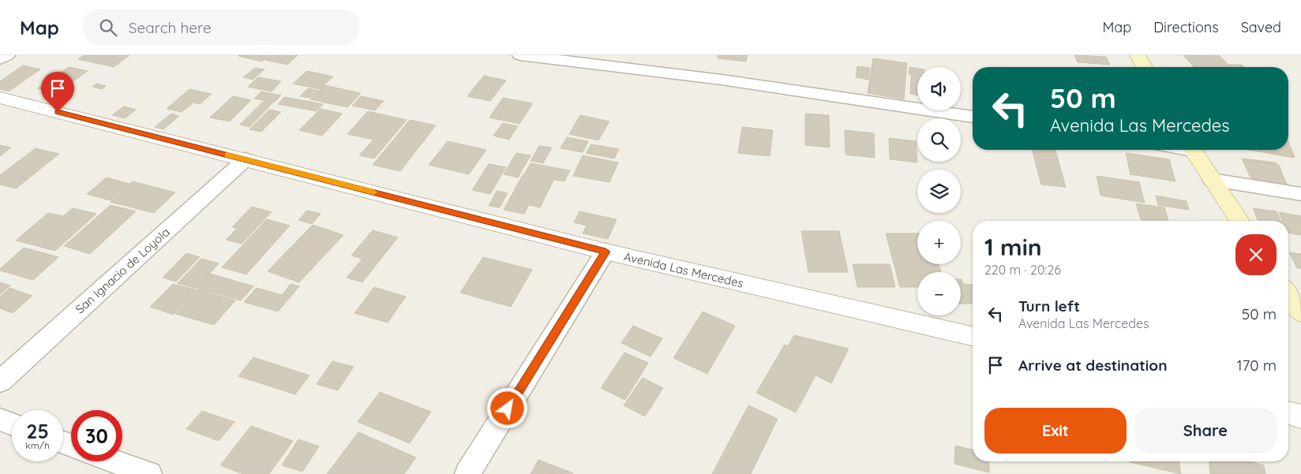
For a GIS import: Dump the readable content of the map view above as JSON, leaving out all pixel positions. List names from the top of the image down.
{
  "streets": {
    "street": ["Avenida Las Mercedes", "San Ignacio de Loyola"]
  },
  "crossings": [
    ["Avenida Las Mercedes", "San Ignacio de Loyola"]
  ],
  "page": {
    "header": "Map",
    "search": "Search here",
    "nav": ["Map", "Directions", "Saved"],
    "map_buttons": ["+", "−"],
    "turn": ["50 m", "Avenida Las Mercedes"],
    "heading": ["1 min", "220 m · 20:26"],
    "list": [
      {
        "name": "Turn left",
        "note": "Avenida Las Mercedes",
        "value": "50 m"
      },
      {
        "name": "Arrive at destination",
        "value": "170 m"
      }
    ],
    "buttons": ["Exit", "Share"],
    "speed": "25 km/h",
    "limit": "30"
  }
}
